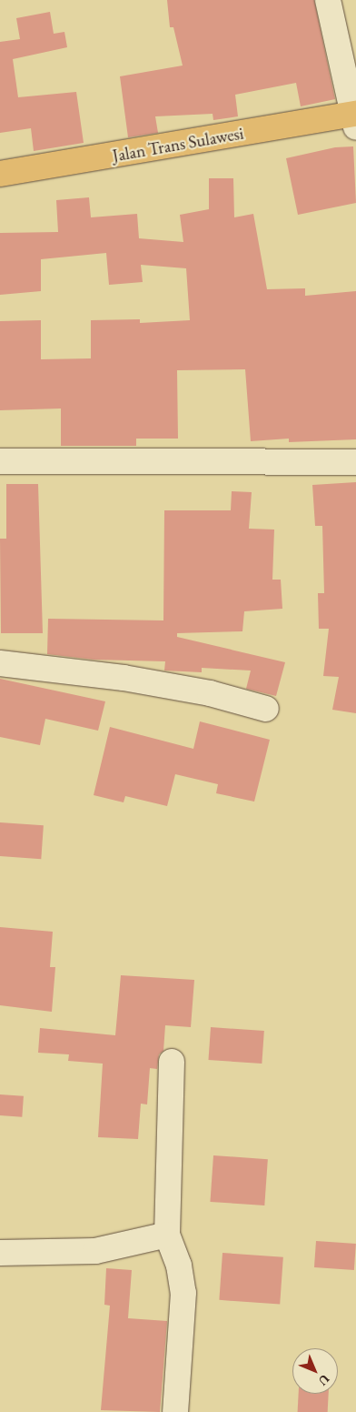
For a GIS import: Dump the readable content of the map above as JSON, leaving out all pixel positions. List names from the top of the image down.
{
  "streets": {
    "highway": ["Jalan Trans Sulawesi"]
  },
  "north": "bottom right"
}
